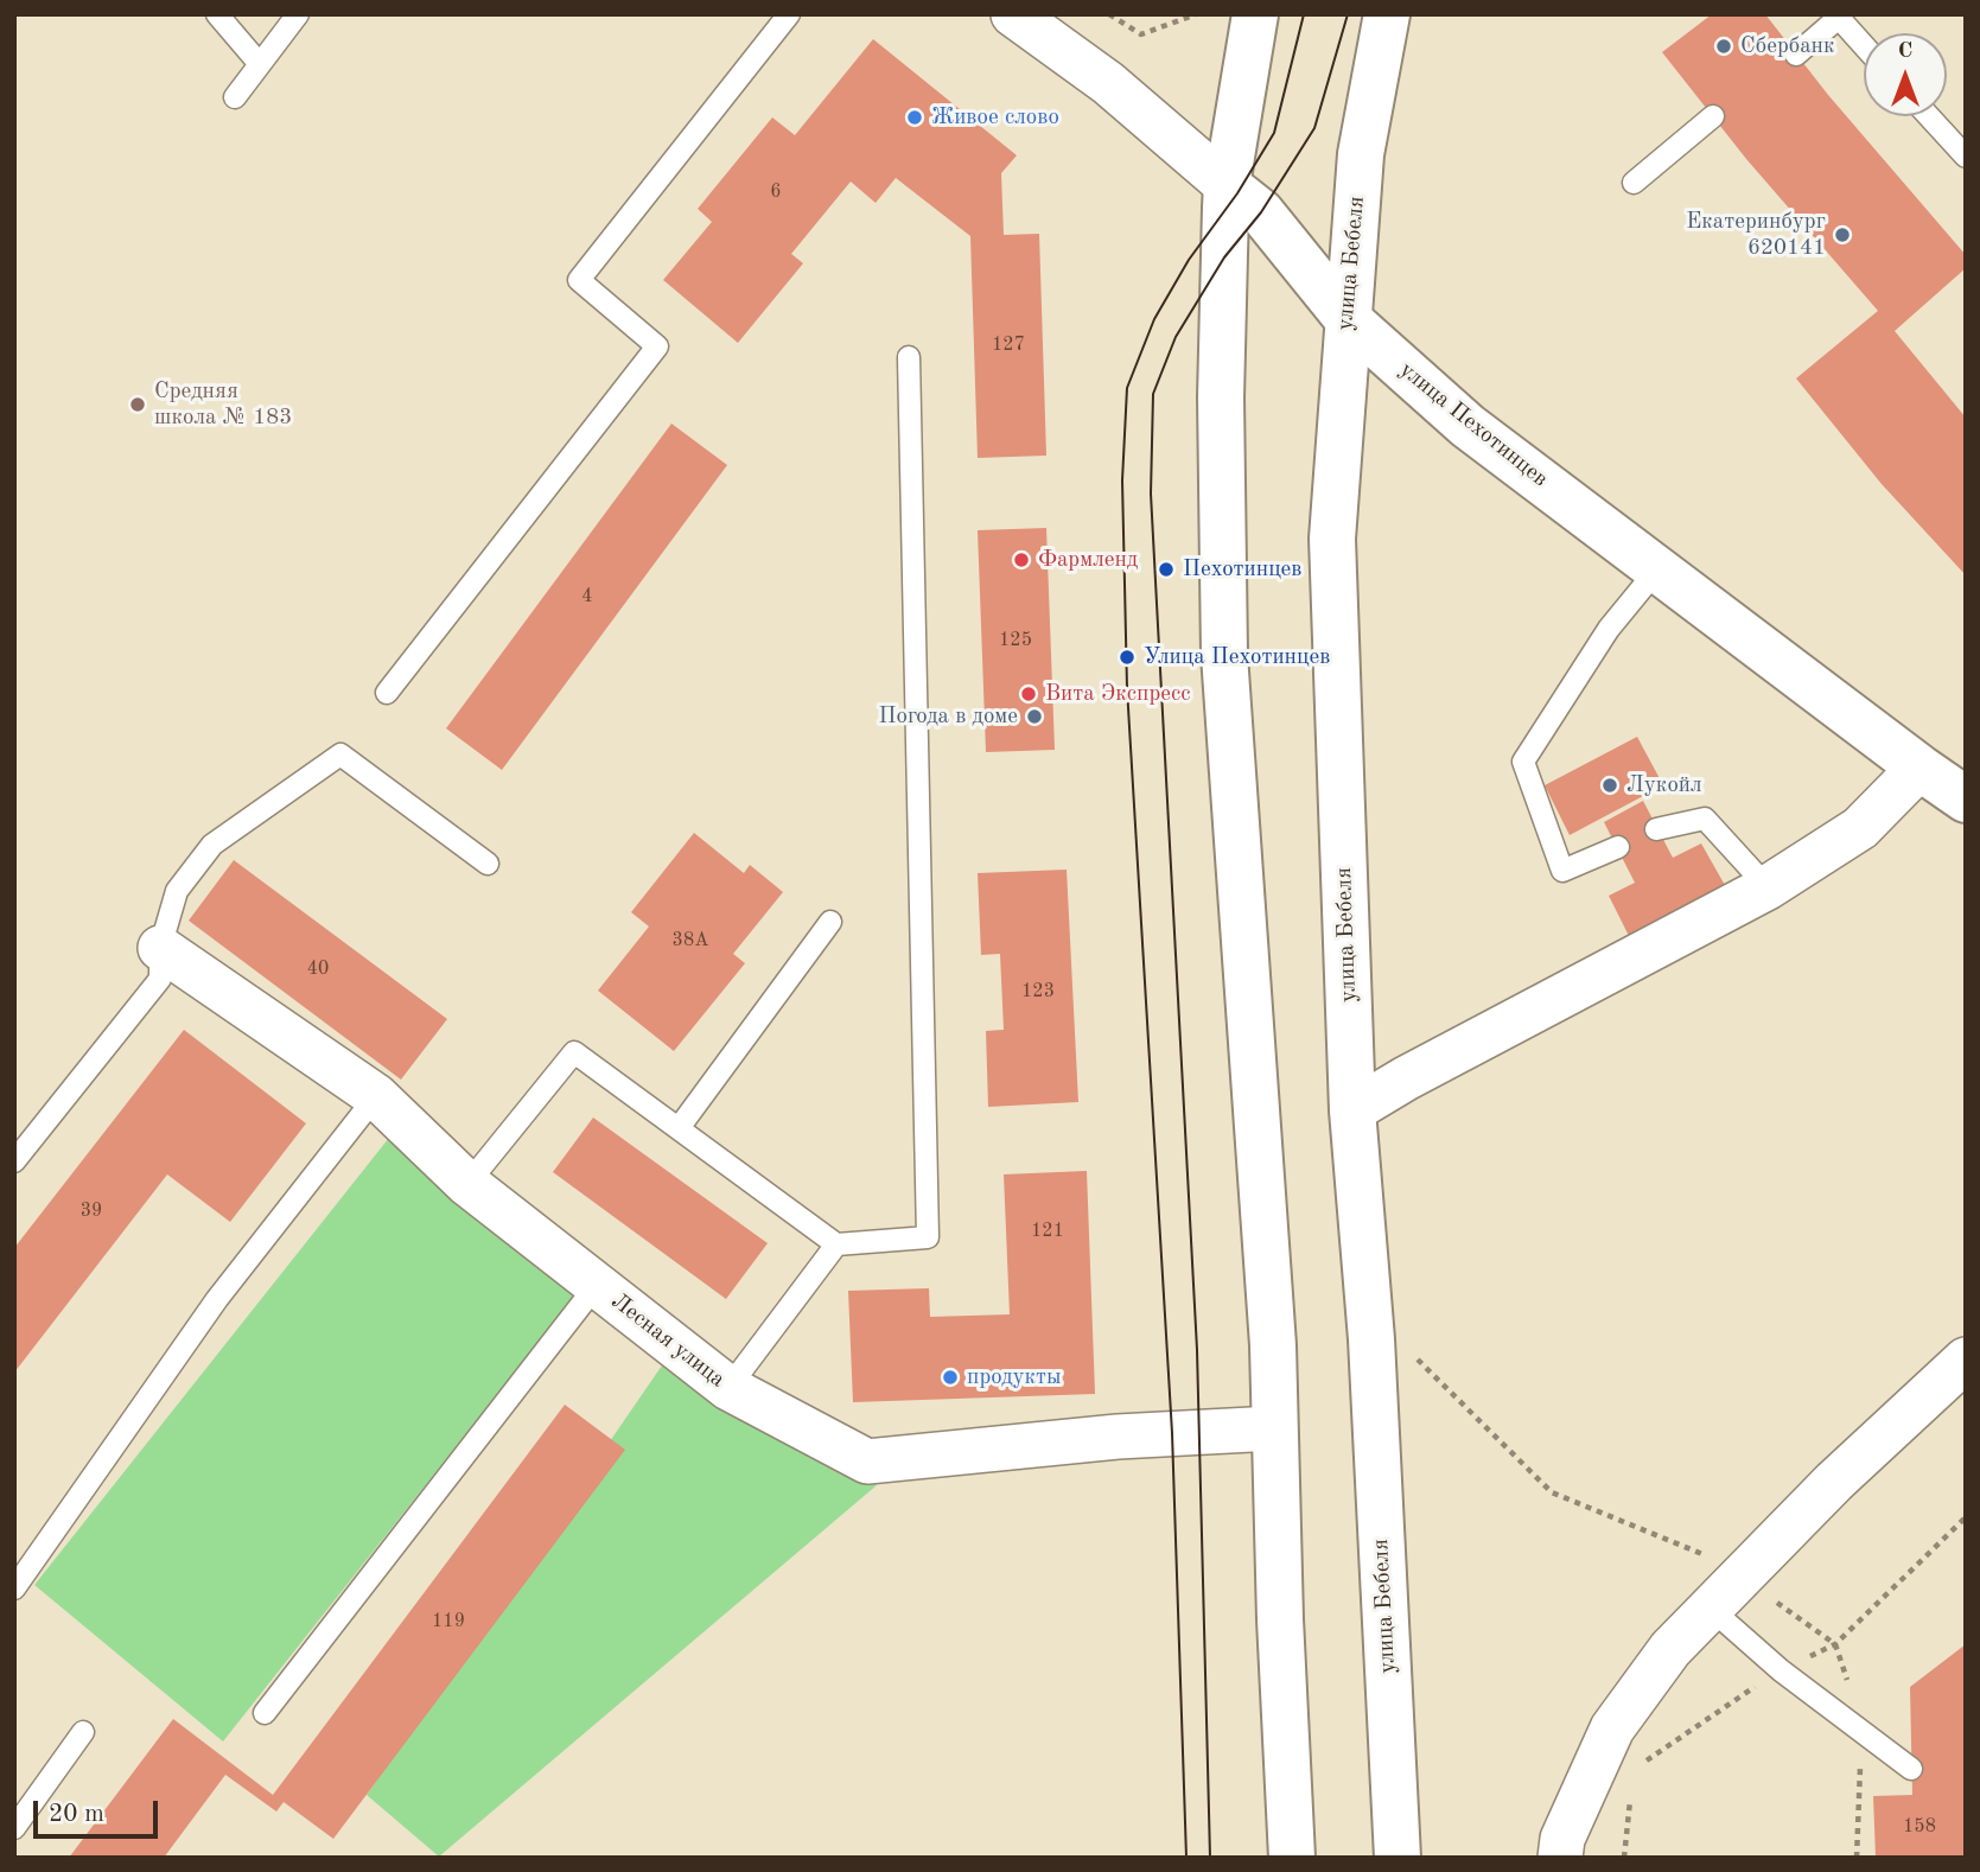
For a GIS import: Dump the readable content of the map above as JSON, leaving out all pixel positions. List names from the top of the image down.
{
  "streets": {
    "main road": ["улица Бебеля", "улица Пехотинцев"],
    "street": ["Лесная улица"]
  },
  "crossings": [
    ["улица Бебеля", "улица Пехотинцев"]
  ],
  "places": [
    "Сбербанк",
    "Живое слово",
    "Екатеринбург 620141",
    "Средняя школа № 183",
    "Фармленд",
    "Пехотинцев",
    "Улица Пехотинцев",
    "Вита Экспресс",
    "Погода в доме",
    "Лукойл",
    "продукты"
  ],
  "house_numbers": [
    "6",
    "127",
    "4",
    "125",
    "38А",
    "40",
    "123",
    "39",
    "121",
    "119",
    "158"
  ],
  "scale_bar": "20 m",
  "north": "top"
}
